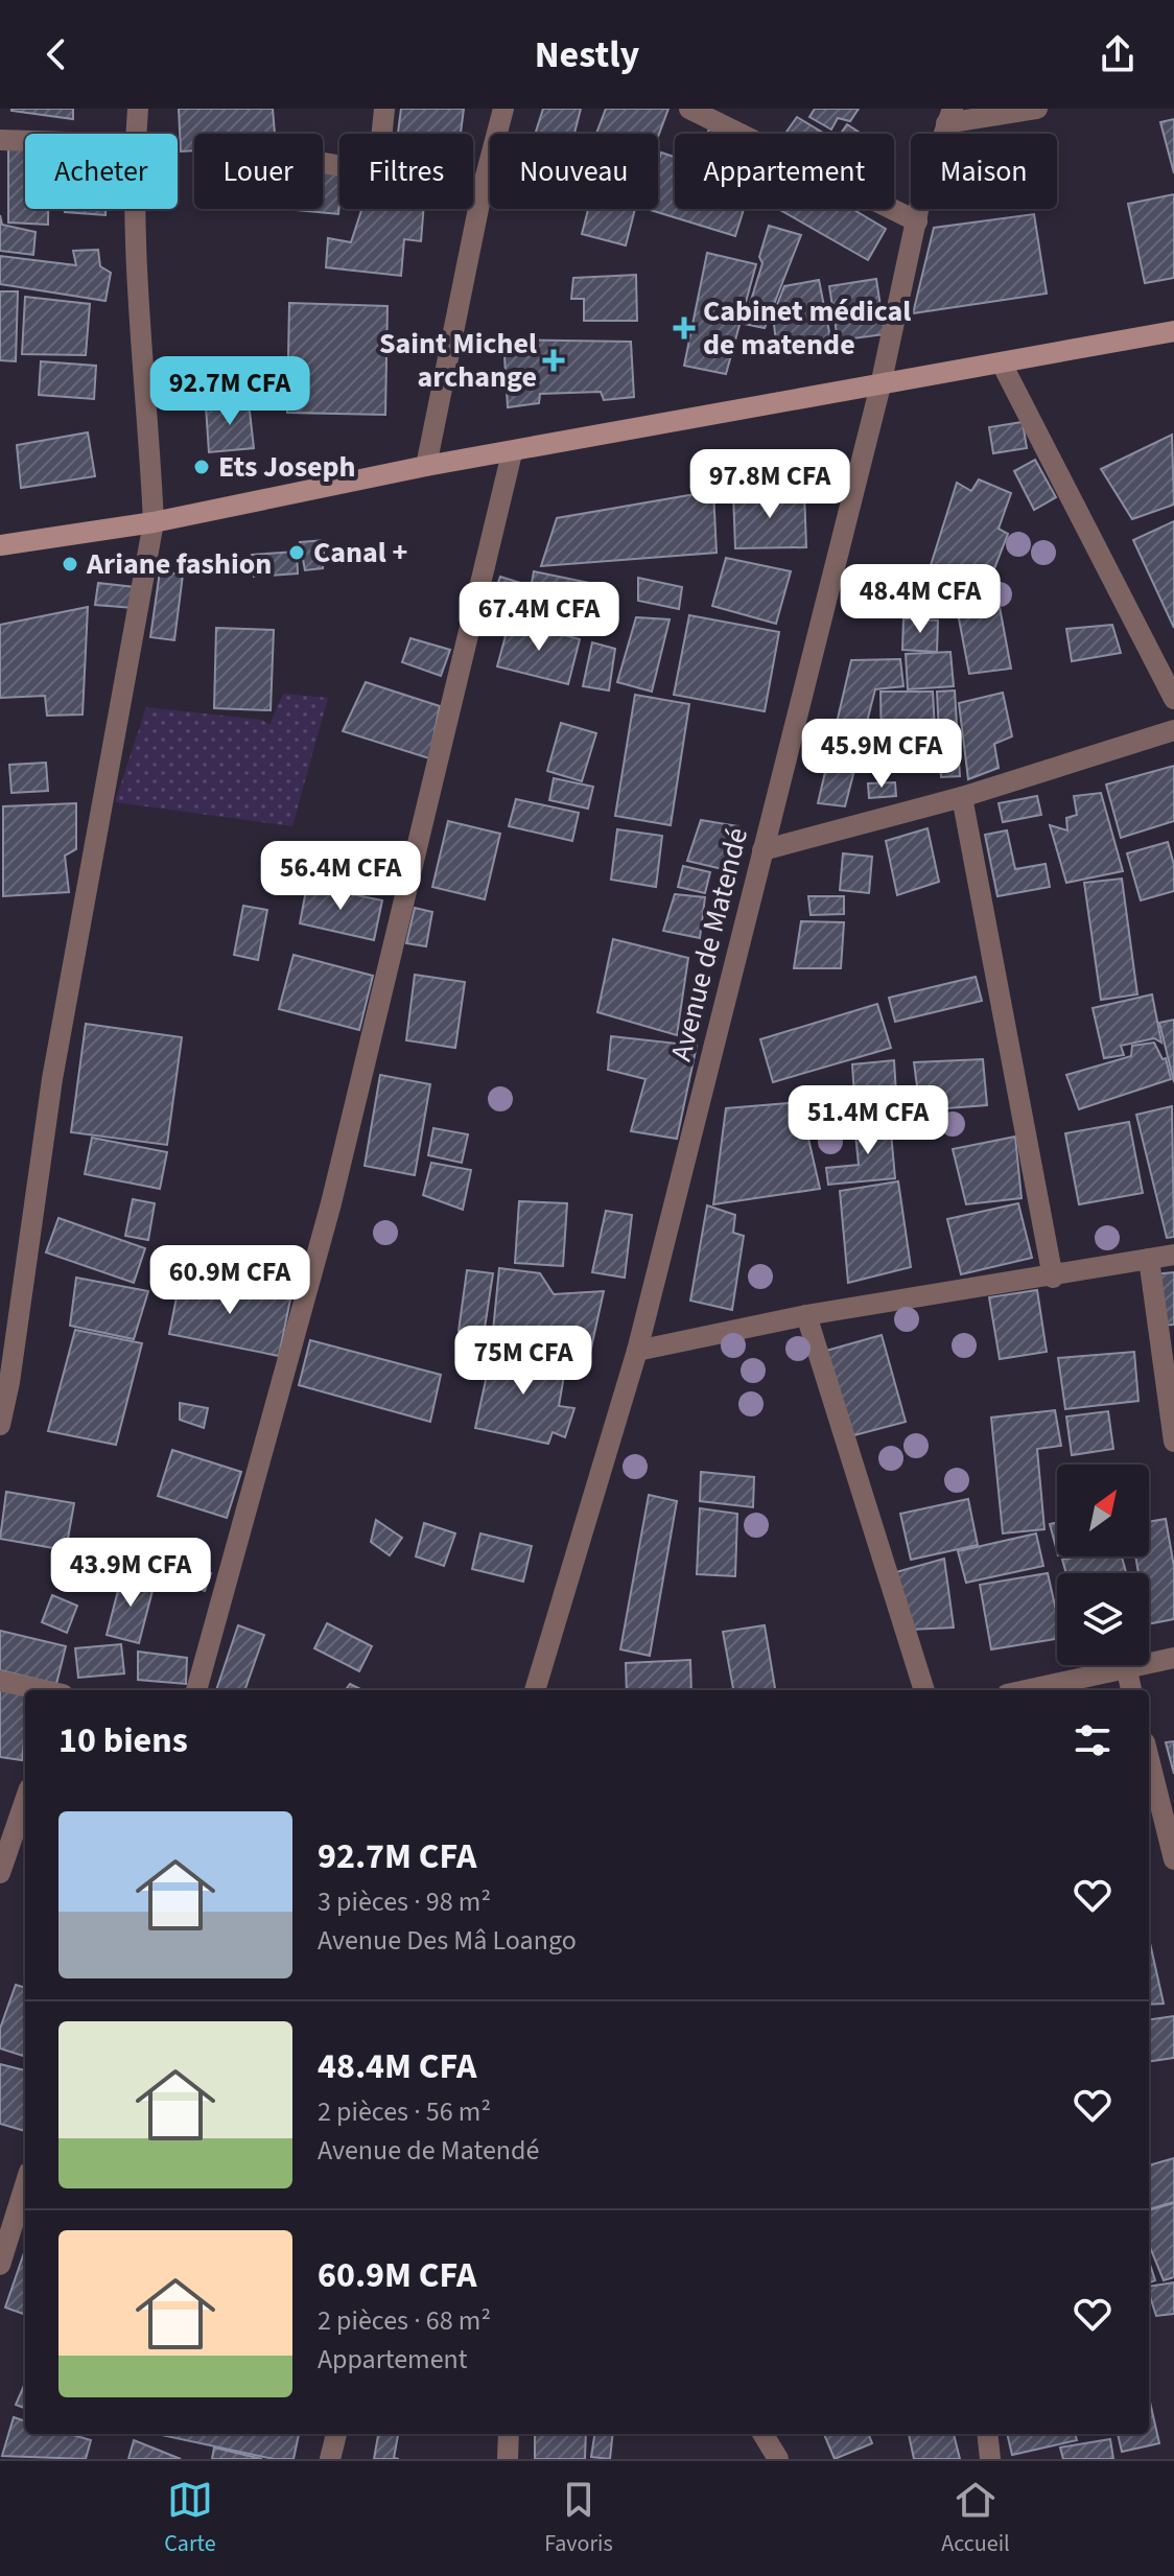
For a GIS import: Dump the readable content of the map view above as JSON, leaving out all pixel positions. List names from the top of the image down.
{
  "streets": {
    "street": ["Avenue de Matendé"]
  },
  "places": {
    "health": ["Cabinet médical de matende", "Saint Michel archange"],
    "other": ["Ets Joseph", "Canal +", "Ariane fashion"]
  },
  "north": "top right",
  "page": {
    "header": "Nestly",
    "chip": [
      "Acheter",
      "Louer",
      "Filtres",
      "Nouveau",
      "Appartement",
      "Maison"
    ],
    "price": [
      "92.7M CFA",
      "97.8M CFA",
      "48.4M CFA",
      "67.4M CFA",
      "45.9M CFA",
      "56.4M CFA",
      "51.4M CFA",
      "60.9M CFA",
      "75M CFA",
      "43.9M CFA"
    ],
    "heading": "10 biens",
    "list": [
      {
        "name": "92.7M CFA",
        "note": "3 pièces · 98 m² · Avenue Des Mâ Loango"
      },
      {
        "name": "48.4M CFA",
        "note": "2 pièces · 56 m² · Avenue de Matendé"
      },
      {
        "name": "60.9M CFA",
        "note": "2 pièces · 68 m² · Appartement"
      }
    ],
    "tabs": ["Carte", "Favoris", "Accueil"]
  }
}
